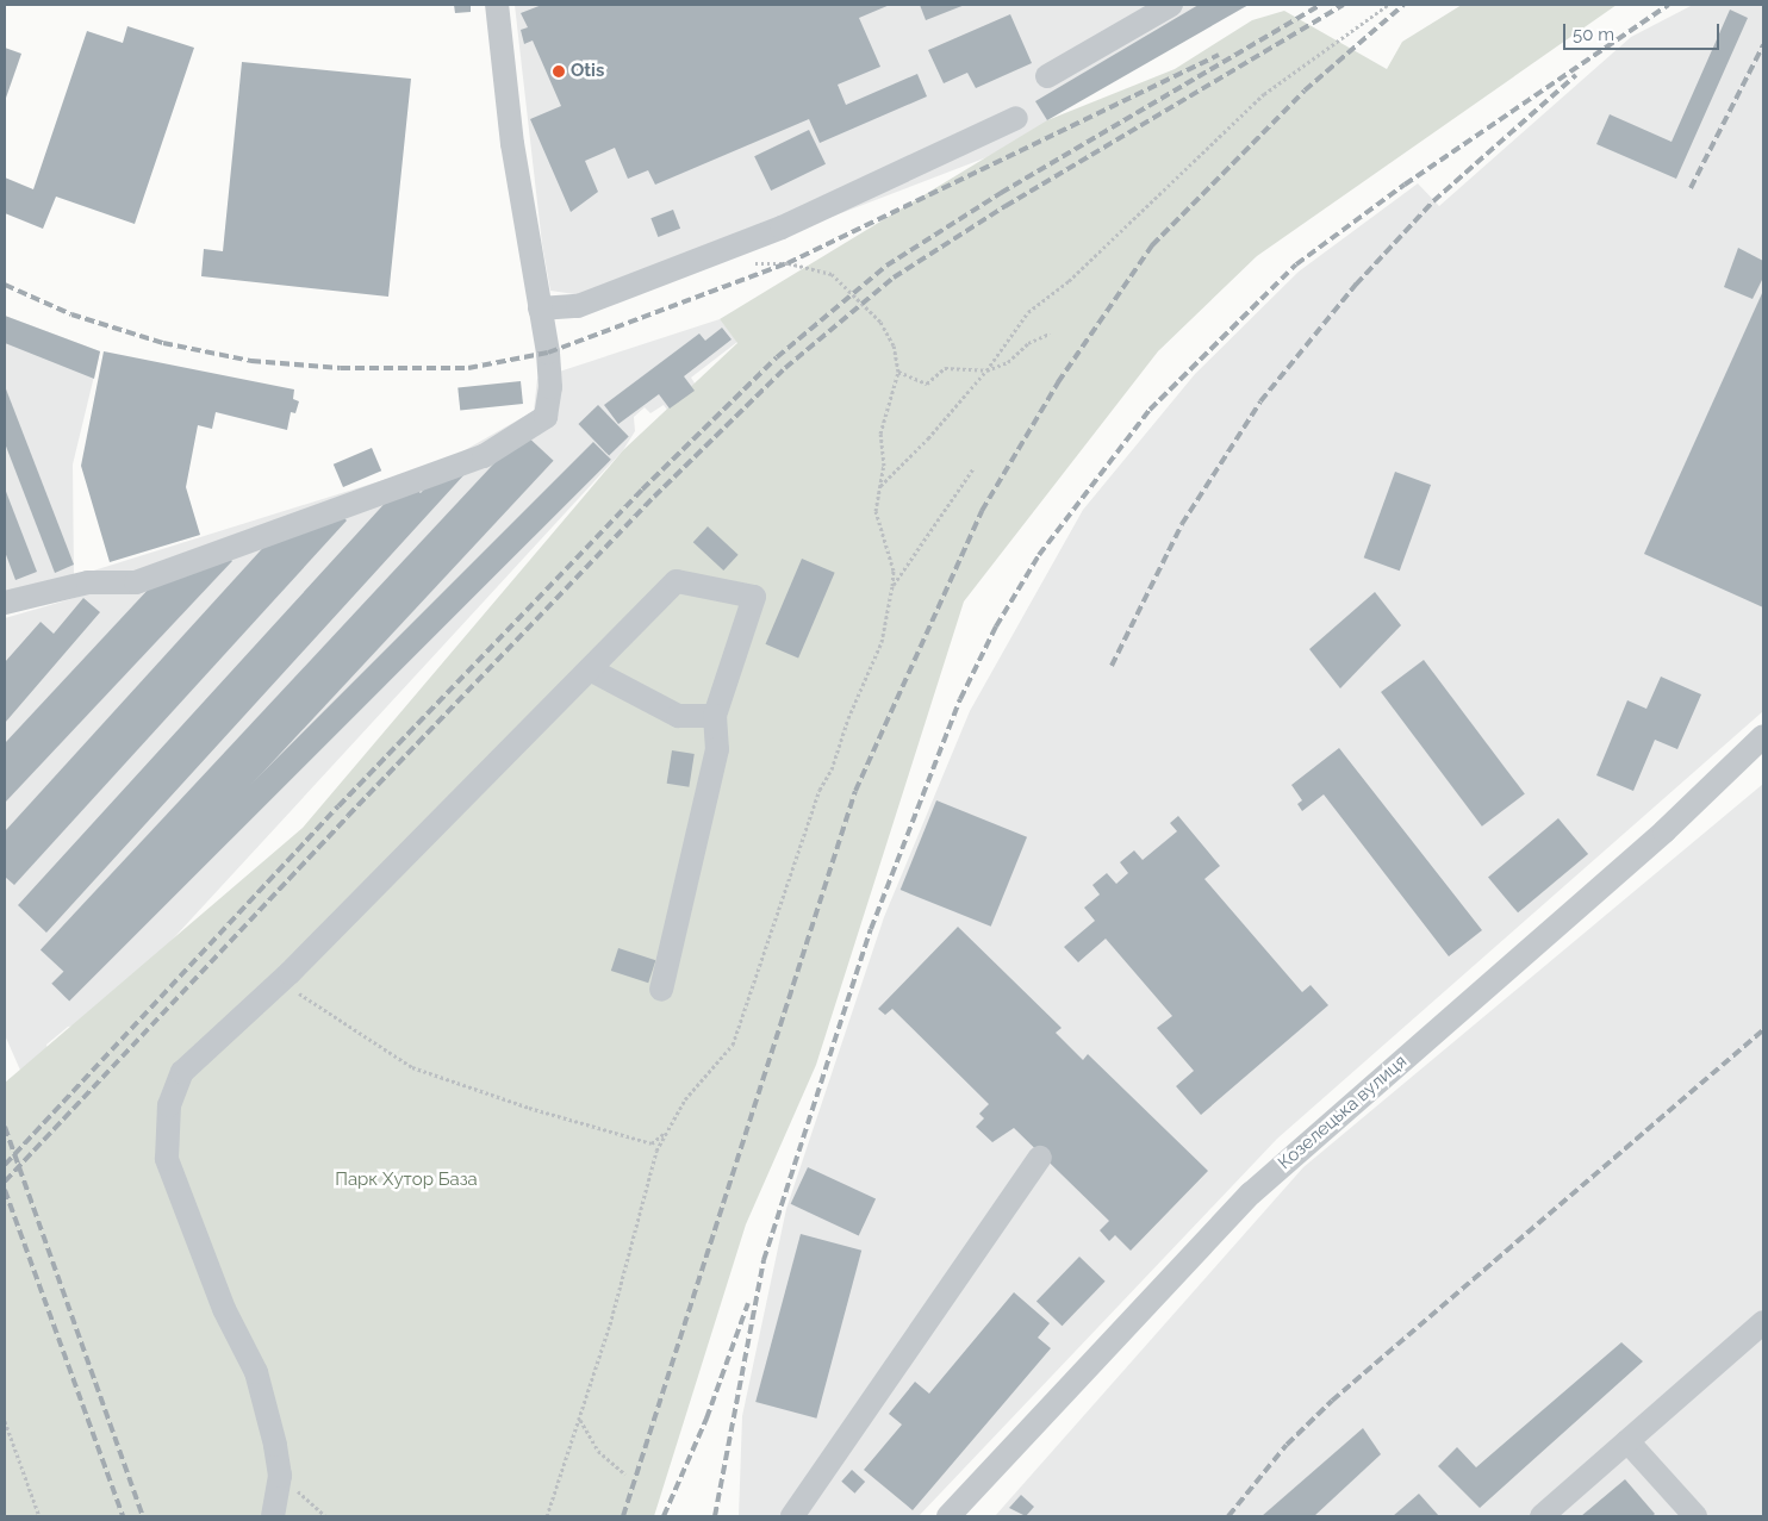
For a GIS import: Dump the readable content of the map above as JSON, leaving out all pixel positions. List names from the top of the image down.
{
  "streets": {
    "street": ["Козелецька вулиця"]
  },
  "parks": ["Парк Хутор База"],
  "places": ["Otis"],
  "scale_bar": "50 m"
}
